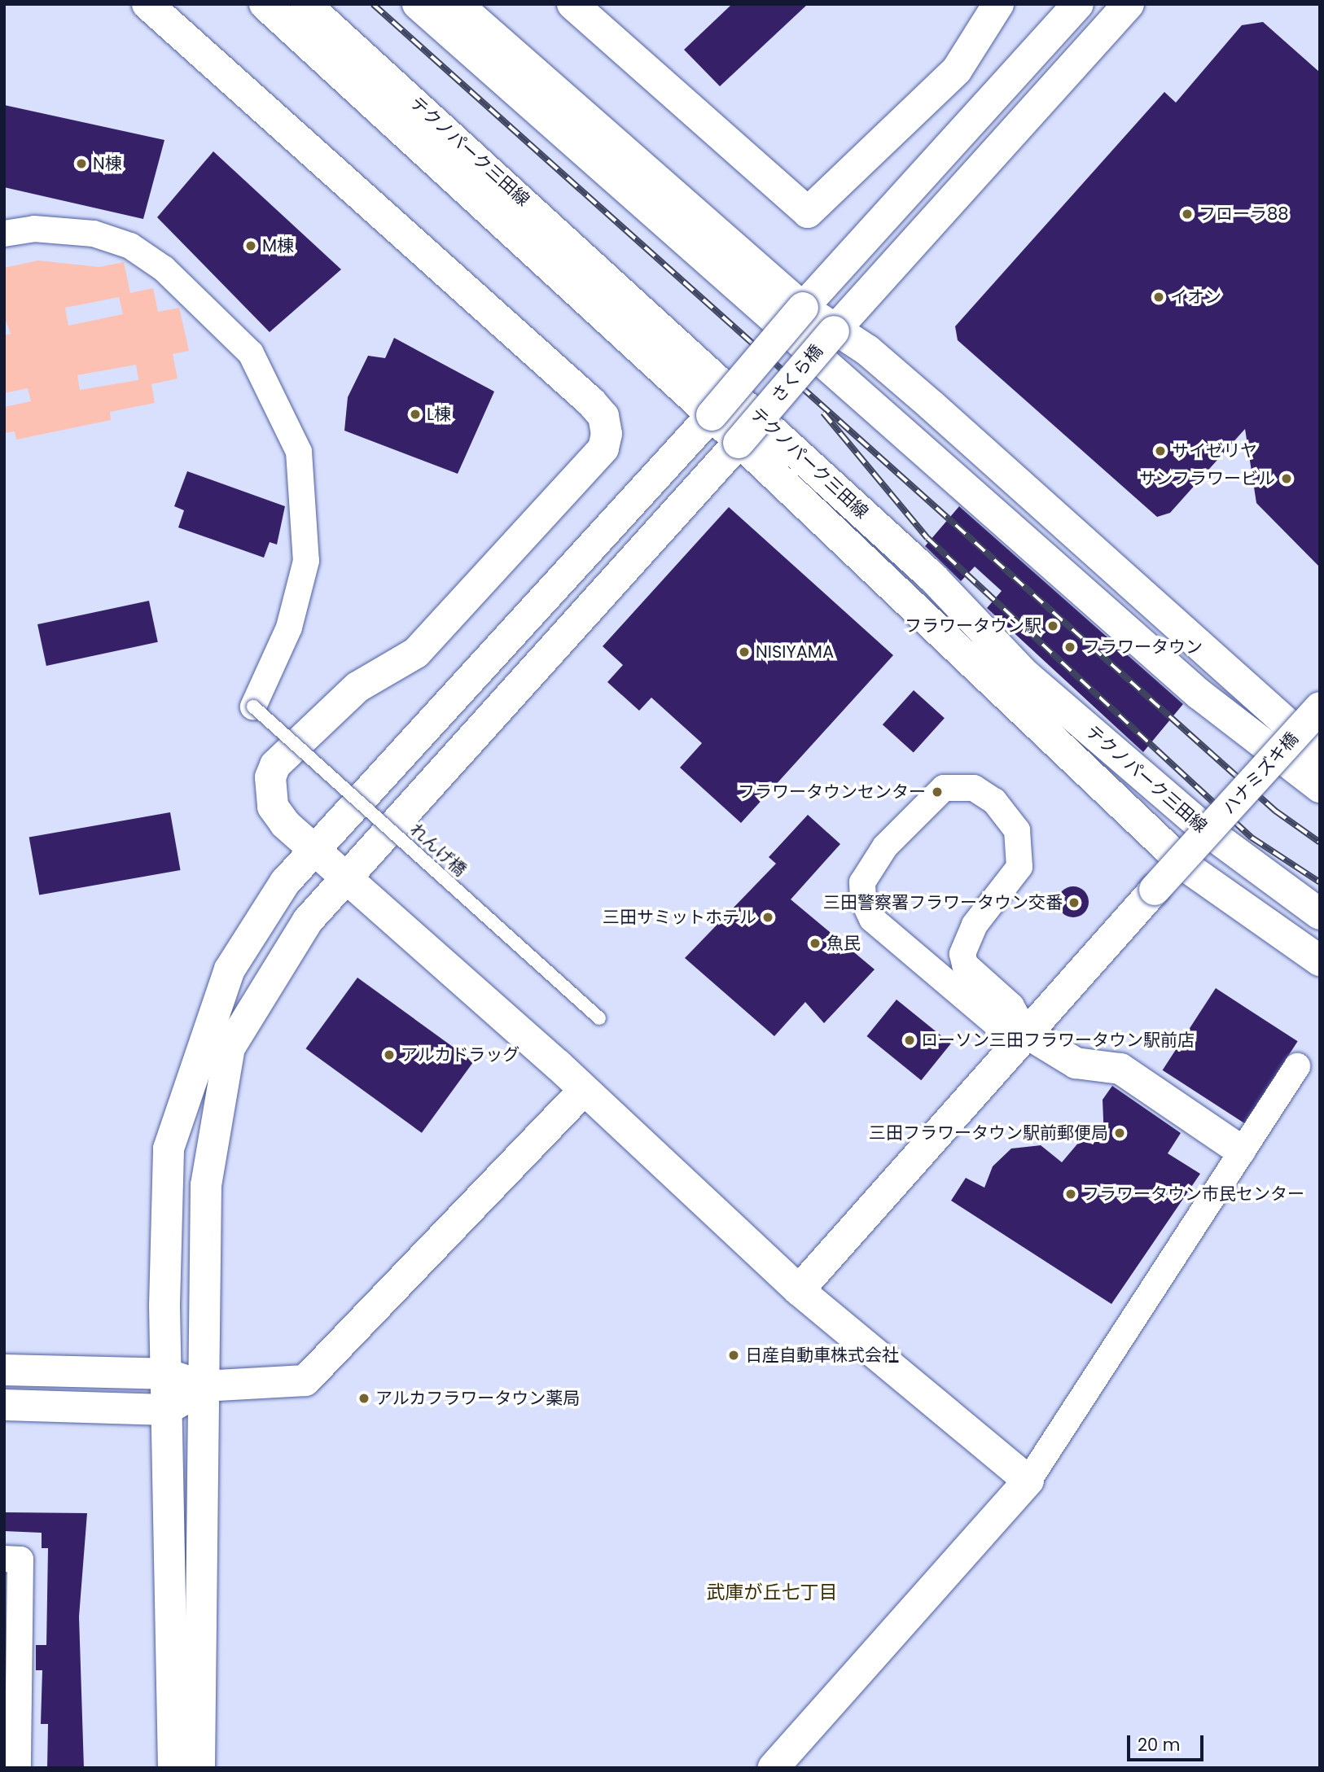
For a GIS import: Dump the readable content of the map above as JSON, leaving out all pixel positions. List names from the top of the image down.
{
  "streets": {
    "street": ["テクノパーク三田線", "さくら橋", "ハナミズキ橋"],
    "lane": ["れんげ橋"]
  },
  "districts": ["武庫が丘七丁目"],
  "places": [
    "N棟",
    "フローラ88",
    "M棟",
    "イオン",
    "L棟",
    "サイゼリヤ",
    "サンフラワービル",
    "フラワータウン駅",
    "フラワータウン",
    "NISIYAMA",
    "フラワータウンセンター",
    "三田警察署フラワータウン交番",
    "三田サミットホテル",
    "魚民",
    "ローソン三田フラワータウン駅前店",
    "アルカドラッグ",
    "三田フラワータウン駅前郵便局",
    "フラワータウン市民センター",
    "日産自動車株式会社",
    "アルカフラワータウン薬局"
  ],
  "scale_bar": "20 m"
}
